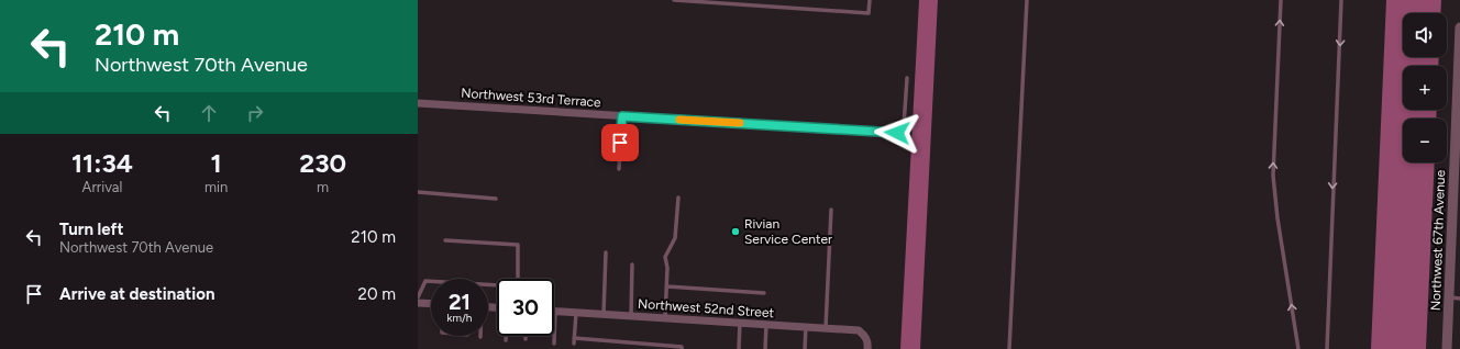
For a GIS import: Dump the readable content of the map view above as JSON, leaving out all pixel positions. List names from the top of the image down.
{
  "streets": {
    "street": ["Northwest 53rd Terrace", "Northwest 67th Avenue", "Northwest 52nd Street"]
  },
  "places": ["Rivian Service Center"],
  "page": {
    "turn": ["210 m", "Northwest 70th Avenue"],
    "map_buttons": ["+", "−"],
    "eta": [
      "11:34",
      "Arrival",
      "1",
      "min",
      "230",
      "m"
    ],
    "list": [
      {
        "name": "Turn left",
        "note": "Northwest 70th Avenue",
        "value": "210 m"
      },
      {
        "name": "Arrive at destination",
        "value": "20 m"
      }
    ],
    "speed": "21 km/h",
    "limit": "30"
  }
}
